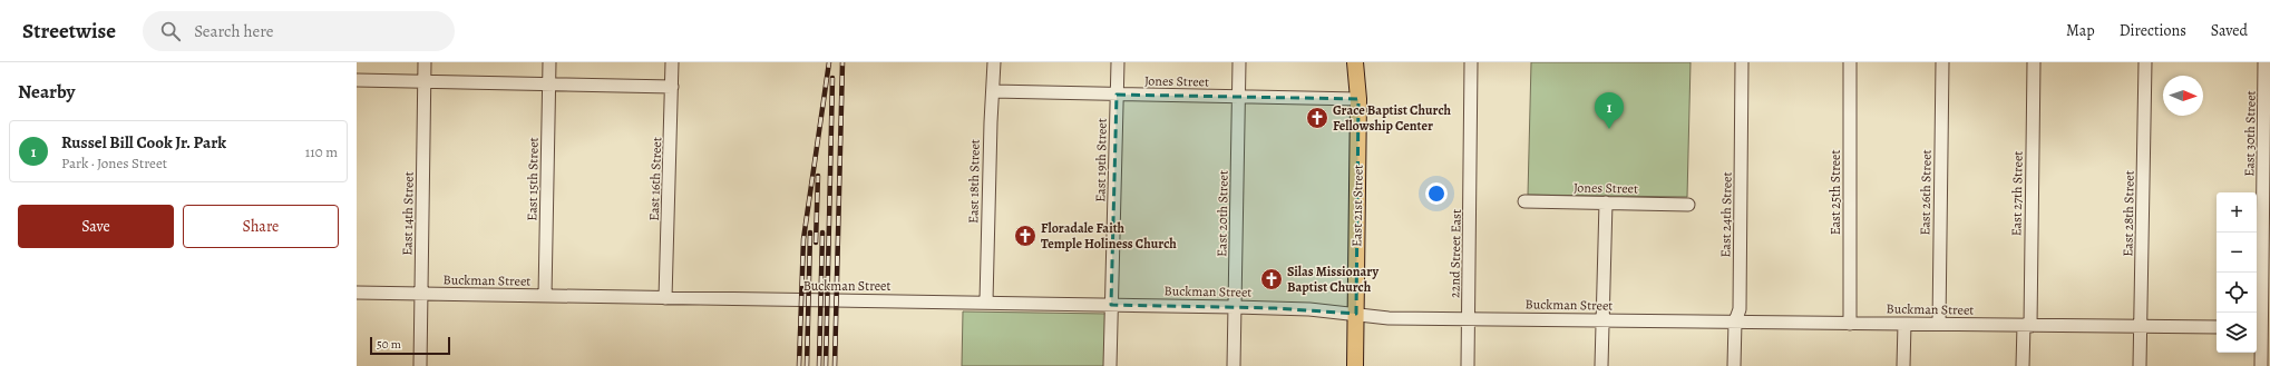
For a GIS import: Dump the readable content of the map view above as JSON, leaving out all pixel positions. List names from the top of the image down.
{
  "streets": {
    "main road": ["East 21st Street"],
    "street": [
      "Jones Street",
      "East 30th Street",
      "East 19th Street",
      "East 15th Street",
      "East 16th Street",
      "East 18th Street",
      "East 25th Street",
      "East 26th Street",
      "East 27th Street",
      "East 14th Street",
      "East 20th Street",
      "East 28th Street",
      "East 24th Street",
      "22nd Street East",
      "Buckman Street"
    ]
  },
  "crossings": [
    ["Jones Street", "East 19th Street"],
    ["Jones Street", "East 18th Street"],
    ["Jones Street", "East 21st Street"],
    ["Jones Street", "East 20th Street"],
    ["East 19th Street", "Buckman Street"],
    ["East 15th Street", "Buckman Street"],
    ["East 16th Street", "Buckman Street"],
    ["East 18th Street", "Buckman Street"],
    ["East 25th Street", "Buckman Street"],
    ["East 26th Street", "Buckman Street"],
    ["East 27th Street", "Buckman Street"],
    ["East 21st Street", "Buckman Street"],
    ["East 14th Street", "Buckman Street"],
    ["East 20th Street", "Buckman Street"],
    ["East 28th Street", "Buckman Street"],
    ["East 24th Street", "Buckman Street"],
    ["22nd Street East", "Buckman Street"]
  ],
  "places": {
    "church": ["Grace Baptist Church Fellowship Center", "Floradale Faith Temple Holiness Church", "Silas Missionary Baptist Church"]
  },
  "scale_bar": "50 m",
  "north": "right",
  "page": {
    "header": "Streetwise",
    "search": "Search here",
    "nav": ["Map", "Directions", "Saved"],
    "heading": "Nearby",
    "pins": "1",
    "list": [
      {
        "mark": "1",
        "name": "Russel Bill Cook Jr. Park",
        "note": "Park · Jones Street",
        "value": "110 m"
      }
    ],
    "buttons": ["Save", "Share"],
    "map_buttons": ["+", "−"],
    "scale": "50 m"
  }
}
